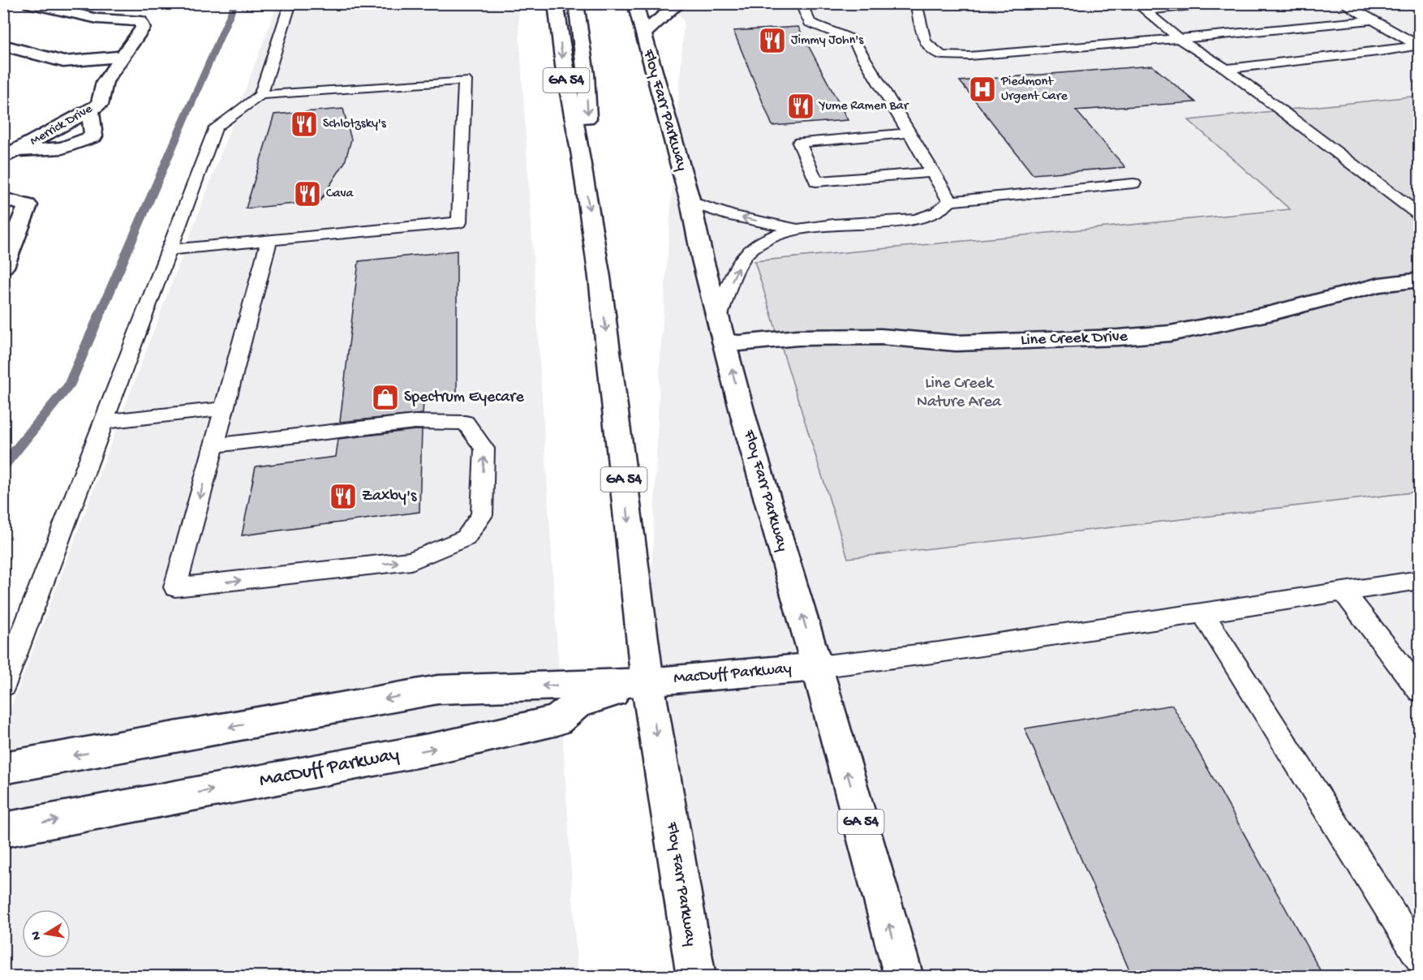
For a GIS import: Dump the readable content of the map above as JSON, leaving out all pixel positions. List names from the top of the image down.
{
  "streets": {
    "main road": [
      "GA 54",
      "Floy Farr Parkway",
      "Merrick Drive",
      "Line Creek Drive",
      "MacDuff Parkway"
    ]
  },
  "crossings": [
    ["Floy Farr Parkway", "Line Creek Drive"],
    ["Floy Farr Parkway", "MacDuff Parkway"]
  ],
  "parks": ["Line Creek Nature Area"],
  "places": {
    "restaurant": [
      "Jimmy John's",
      "Yume Ramen Bar",
      "Schlotzsky's",
      "Cava",
      "Zaxby's"
    ],
    "hospital": ["Piedmont Urgent Care"],
    "shop": ["Spectrum Eyecare"]
  },
  "north": "left"
}
